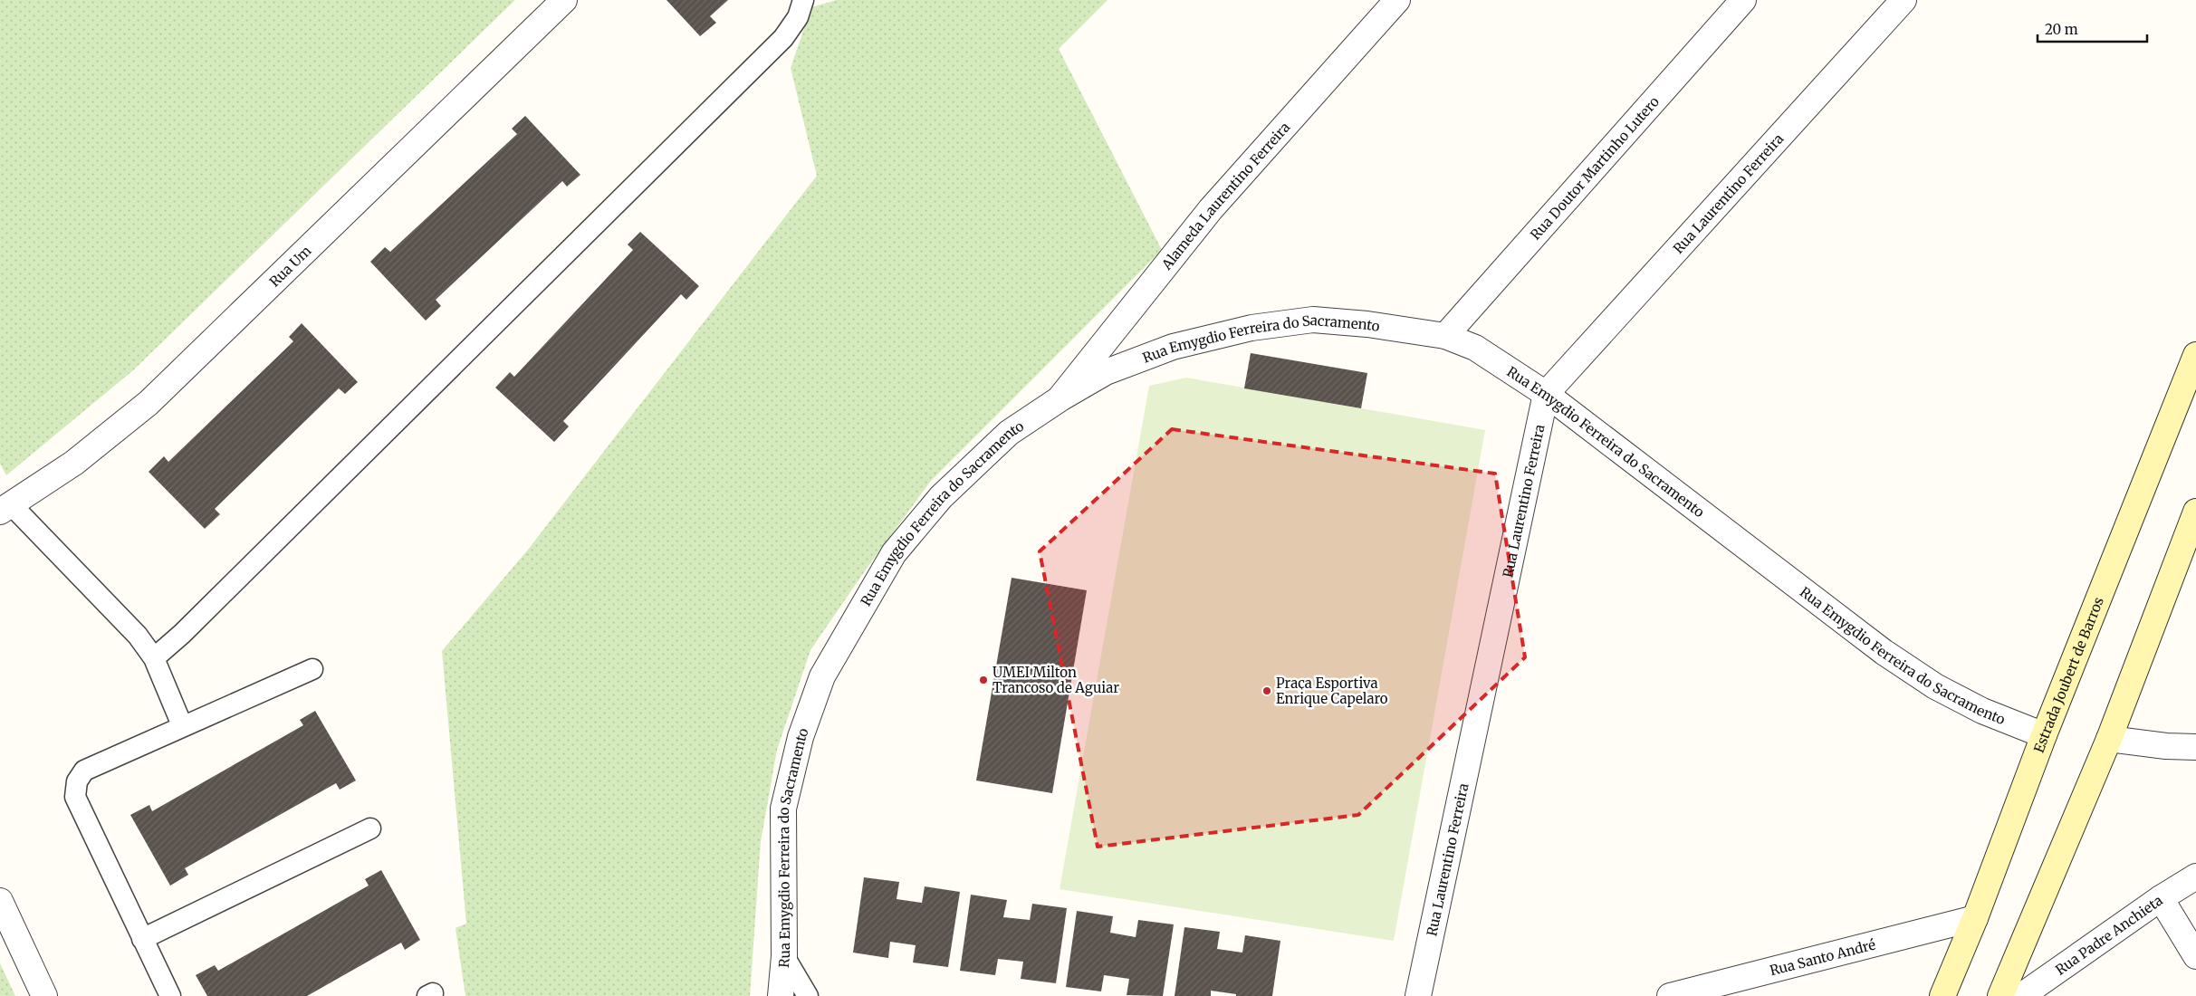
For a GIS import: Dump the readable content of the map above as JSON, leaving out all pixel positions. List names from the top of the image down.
{
  "streets": {
    "main road": ["Estrada Joubert de Barros"],
    "street": [
      "Rua Doutor Martinho Lutero",
      "Rua Laurentino Ferreira",
      "Alameda Laurentino Ferreira",
      "Rua Um",
      "Rua Emygdio Ferreira do Sacramento",
      "Rua Padre Anchieta",
      "Rua Santo André"
    ]
  },
  "crossings": [
    ["Rua Doutor Martinho Lutero", "Rua Emygdio Ferreira do Sacramento"],
    ["Rua Laurentino Ferreira", "Rua Emygdio Ferreira do Sacramento"],
    ["Alameda Laurentino Ferreira", "Rua Emygdio Ferreira do Sacramento"],
    ["Rua Emygdio Ferreira do Sacramento", "Estrada Joubert de Barros"],
    ["Estrada Joubert de Barros", "Rua Santo André"]
  ],
  "places": ["UMEI Milton Trancoso de Aguiar", "Praça Esportiva Enrique Capelaro"],
  "scale_bar": "20 m"
}
